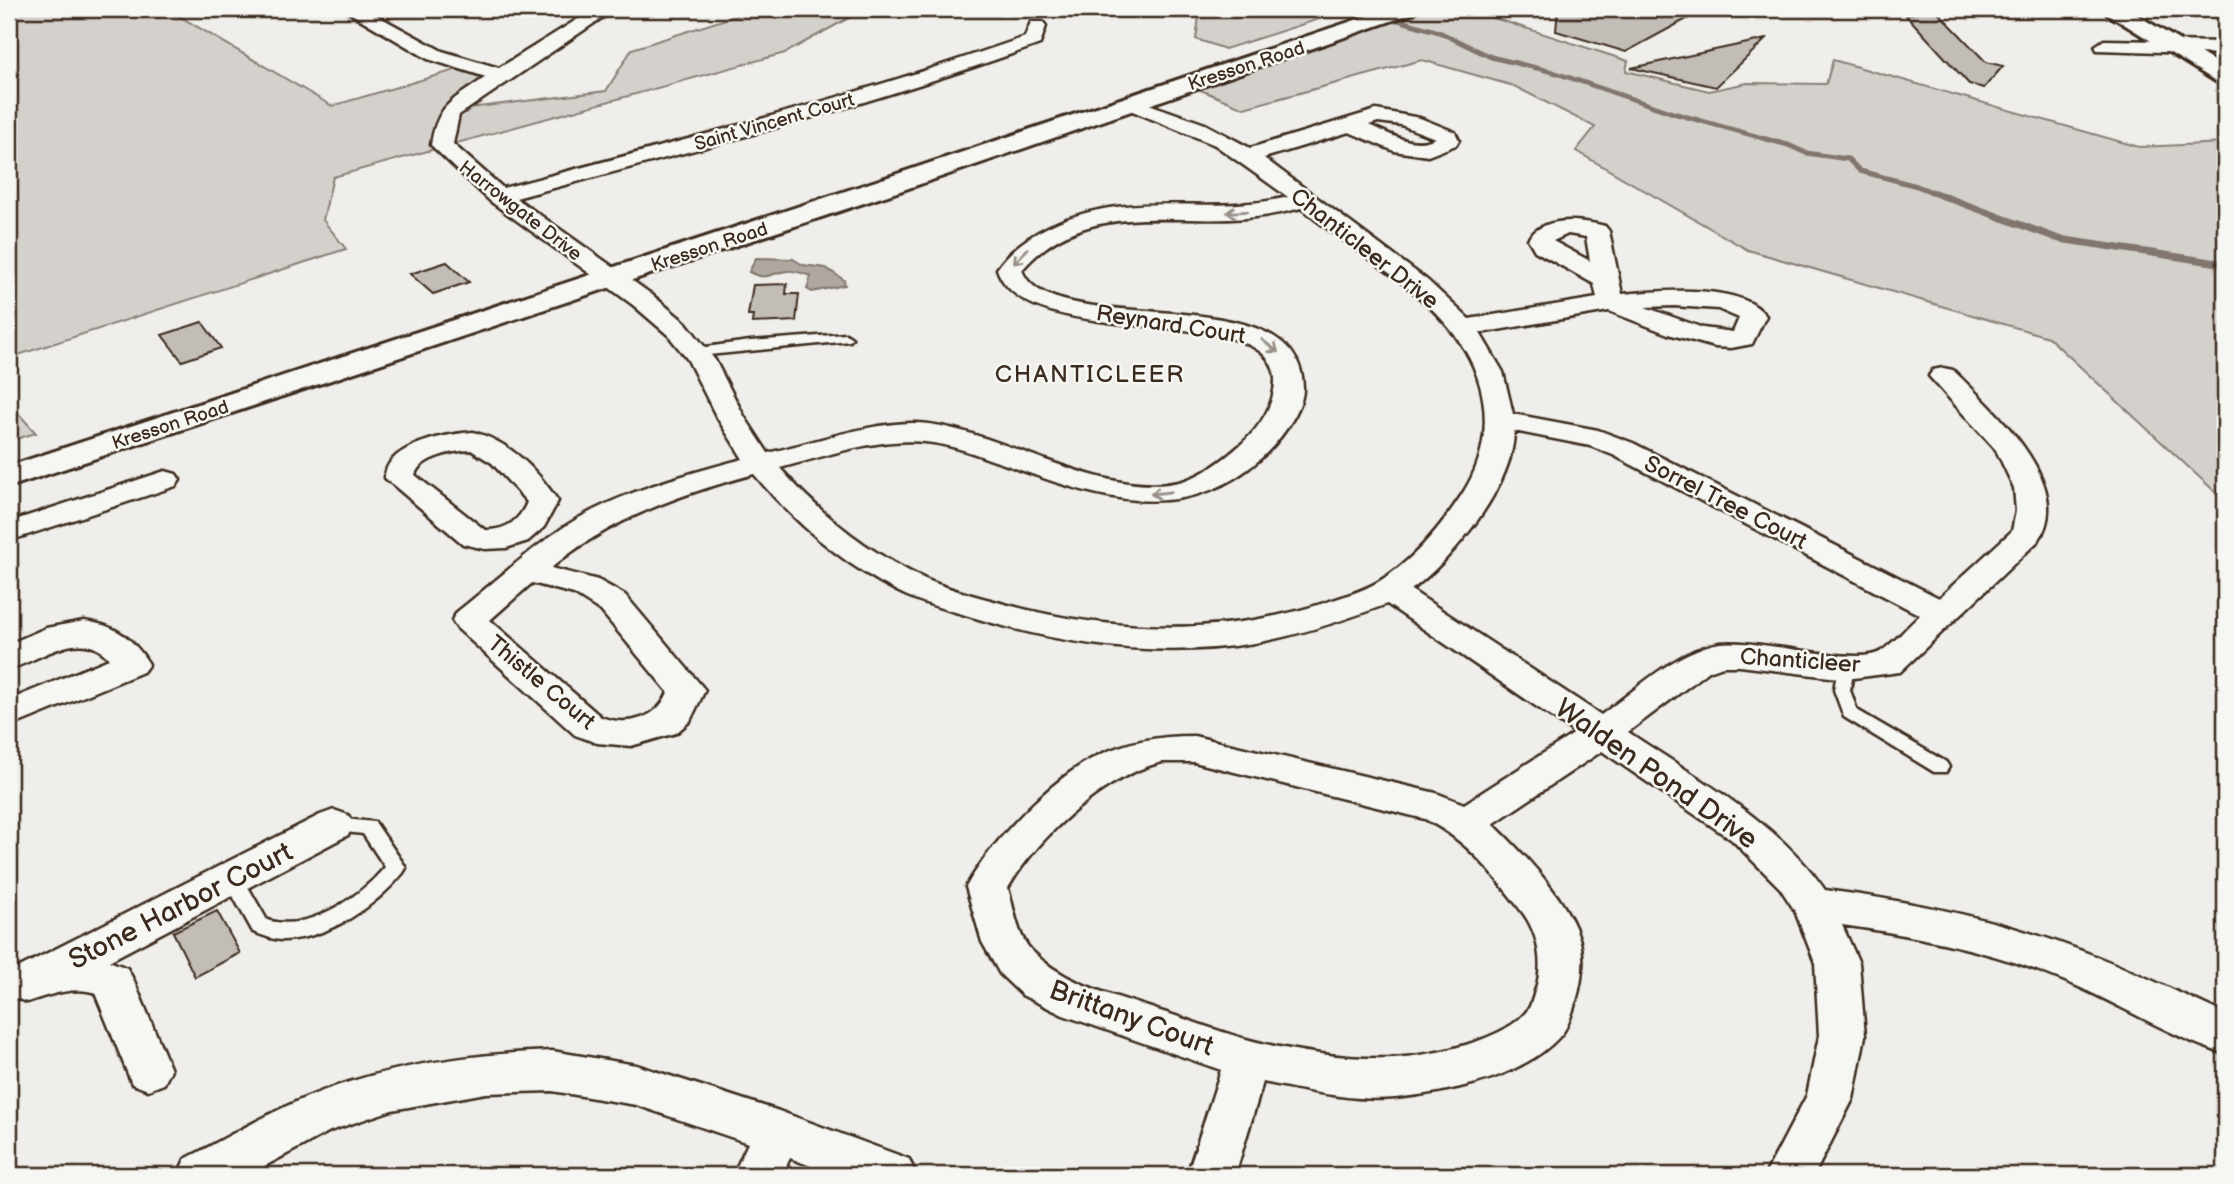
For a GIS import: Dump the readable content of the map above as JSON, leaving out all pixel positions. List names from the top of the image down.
{
  "streets": {
    "street": [
      "Kresson Road",
      "Saint Vincent Court",
      "Harrowgate Drive",
      "Chanticleer Drive",
      "Reynard Court",
      "Sorrel Tree Court",
      "Chanticleer",
      "Thistle Court",
      "Walden Pond Drive",
      "Stone Harbor Court",
      "Brittany Court"
    ]
  },
  "crossings": [
    ["Kresson Road", "Harrowgate Drive"],
    ["Kresson Road", "Chanticleer Drive"],
    ["Saint Vincent Court", "Harrowgate Drive"],
    ["Harrowgate Drive", "Chanticleer Drive"],
    ["Chanticleer Drive", "Reynard Court"],
    ["Chanticleer Drive", "Sorrel Tree Court"],
    ["Chanticleer Drive", "Walden Pond Drive"],
    ["Sorrel Tree Court", "Chanticleer"],
    ["Chanticleer", "Walden Pond Drive"],
    ["Chanticleer", "Brittany Court"]
  ],
  "districts": ["CHANTICLEER"]
}
